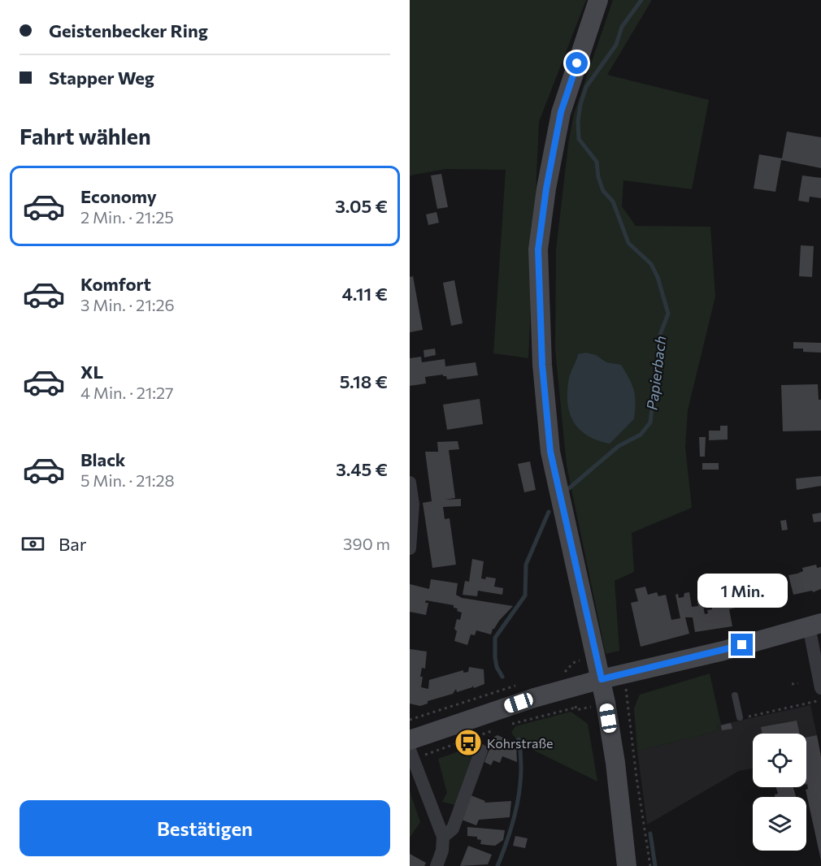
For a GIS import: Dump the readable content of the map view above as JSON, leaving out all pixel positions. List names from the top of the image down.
{
  "water": ["Papierbach"],
  "places": {
    "bus stop": ["Kohrstraße"]
  },
  "page": {
    "banner": ["Geistenbecker Ring", "Stapper Weg"],
    "heading": "Fahrt wählen",
    "list": [
      {
        "name": "Economy",
        "note": "2 Min. · 21:25",
        "value": "3.05 €"
      },
      {
        "name": "Komfort",
        "note": "3 Min. · 21:26",
        "value": "4.11 €"
      },
      {
        "name": "XL",
        "note": "4 Min. · 21:27",
        "value": "5.18 €"
      },
      {
        "name": "Black",
        "note": "5 Min. · 21:28",
        "value": "3.45 €"
      }
    ],
    "pay": ["Bar", "390 m"],
    "bubble": "1 Min.",
    "buttons": "Bestätigen"
  }
}
